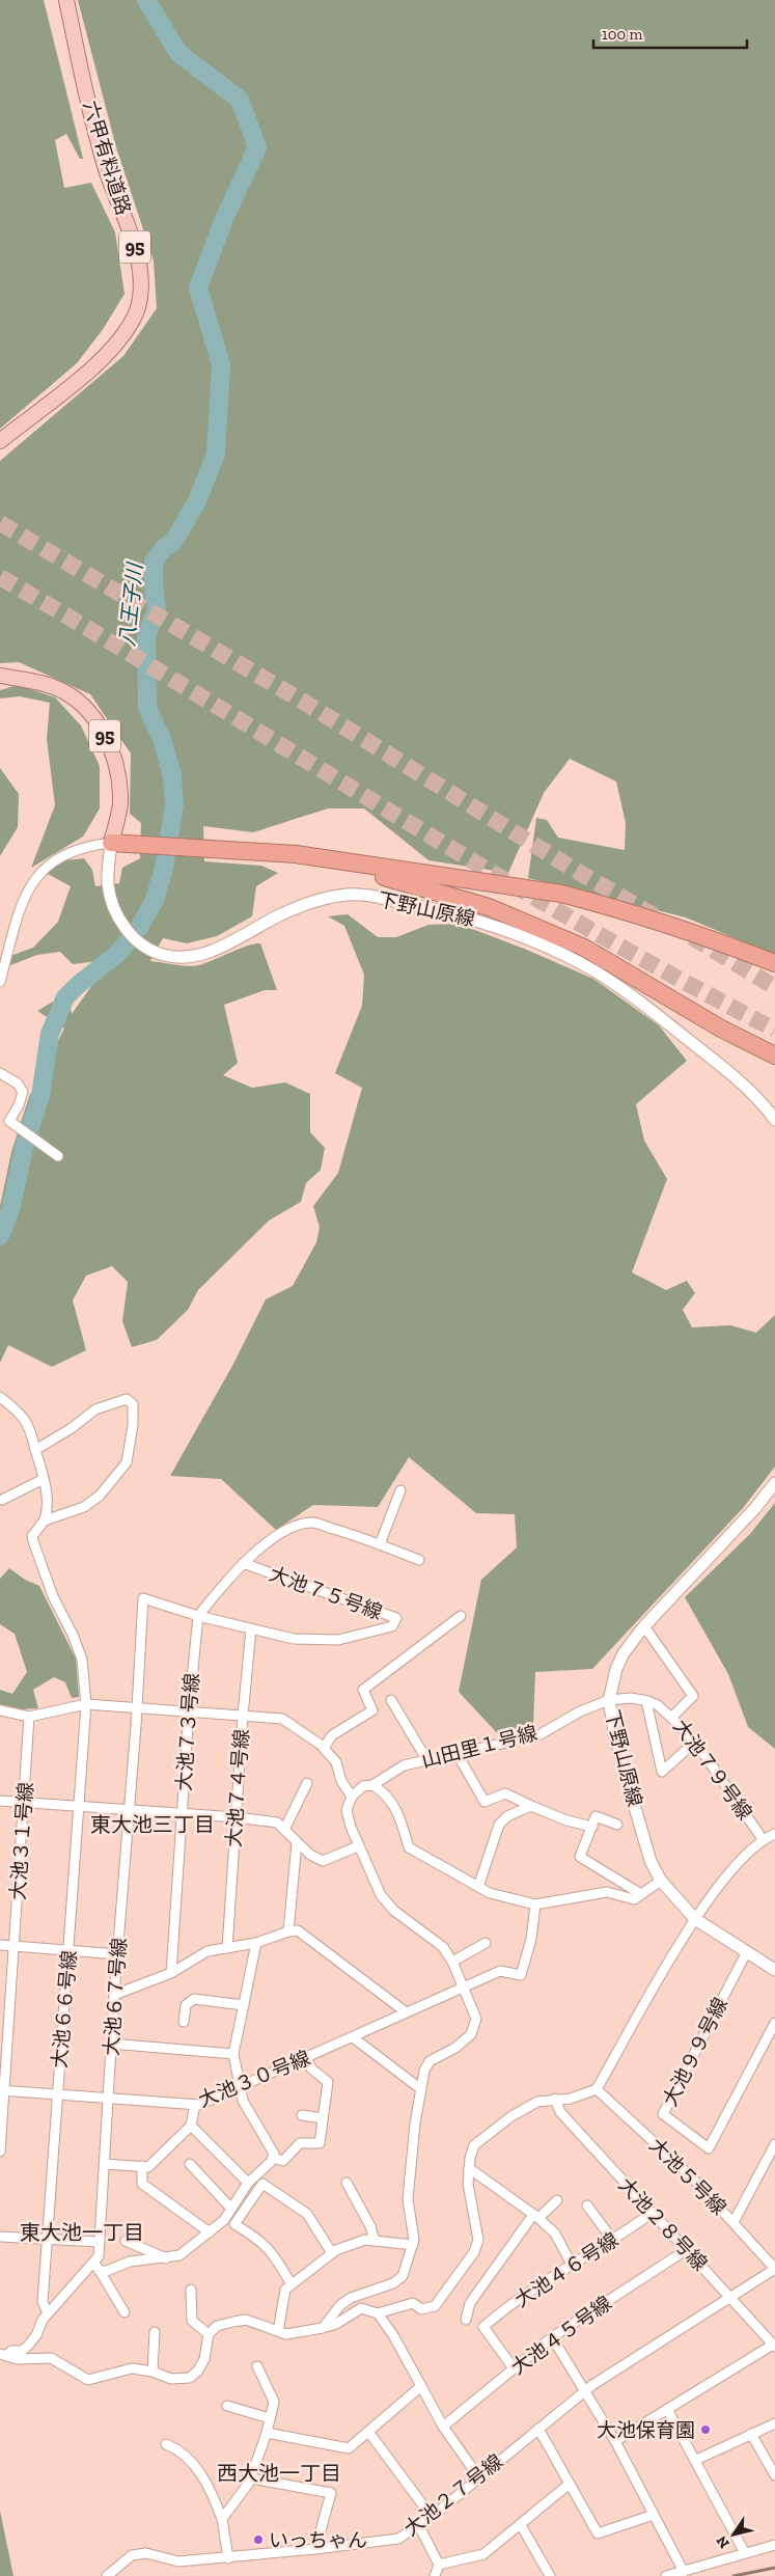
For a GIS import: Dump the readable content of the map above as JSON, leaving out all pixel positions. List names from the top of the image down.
{
  "streets": {
    "main road": ["六甲有料道路", "95"],
    "street": [
      "下野山原線",
      "大池７５号線",
      "大池７３号線",
      "山田里１号線",
      "大池７９号線",
      "大池７４号線",
      "大池３１号線",
      "大池６７号線",
      "大池６６号線",
      "大池９９号線",
      "大池３０号線",
      "大池５号線",
      "大池２８号線",
      "大池４６号線",
      "大池４５号線",
      "大池２７号線"
    ]
  },
  "crossings": [
    ["95", "下野山原線"],
    ["下野山原線", "山田里１号線"],
    ["下野山原線", "大池７９号線"],
    ["下野山原線", "大池９９号線"],
    ["大池７５号線", "大池７３号線"],
    ["大池７５号線", "大池７４号線"],
    ["大池７５号線", "大池６７号線"],
    ["大池３１号線", "大池３０号線"],
    ["大池６７号線", "大池６６号線"],
    ["大池６７号線", "大池３０号線"],
    ["大池６６号線", "大池３０号線"],
    ["大池５号線", "大池２７号線"],
    ["大池２８号線", "大池４６号線"],
    ["大池２８号線", "大池４５号線"],
    ["大池２８号線", "大池２７号線"],
    ["大池４６号線", "大池４５号線"]
  ],
  "districts": ["東大池三丁目", "東大池一丁目", "西大池一丁目"],
  "water": ["八王子川"],
  "places": ["大池保育園", "いっちゃん"],
  "scale_bar": "100 m",
  "north": "bottom left"
}
